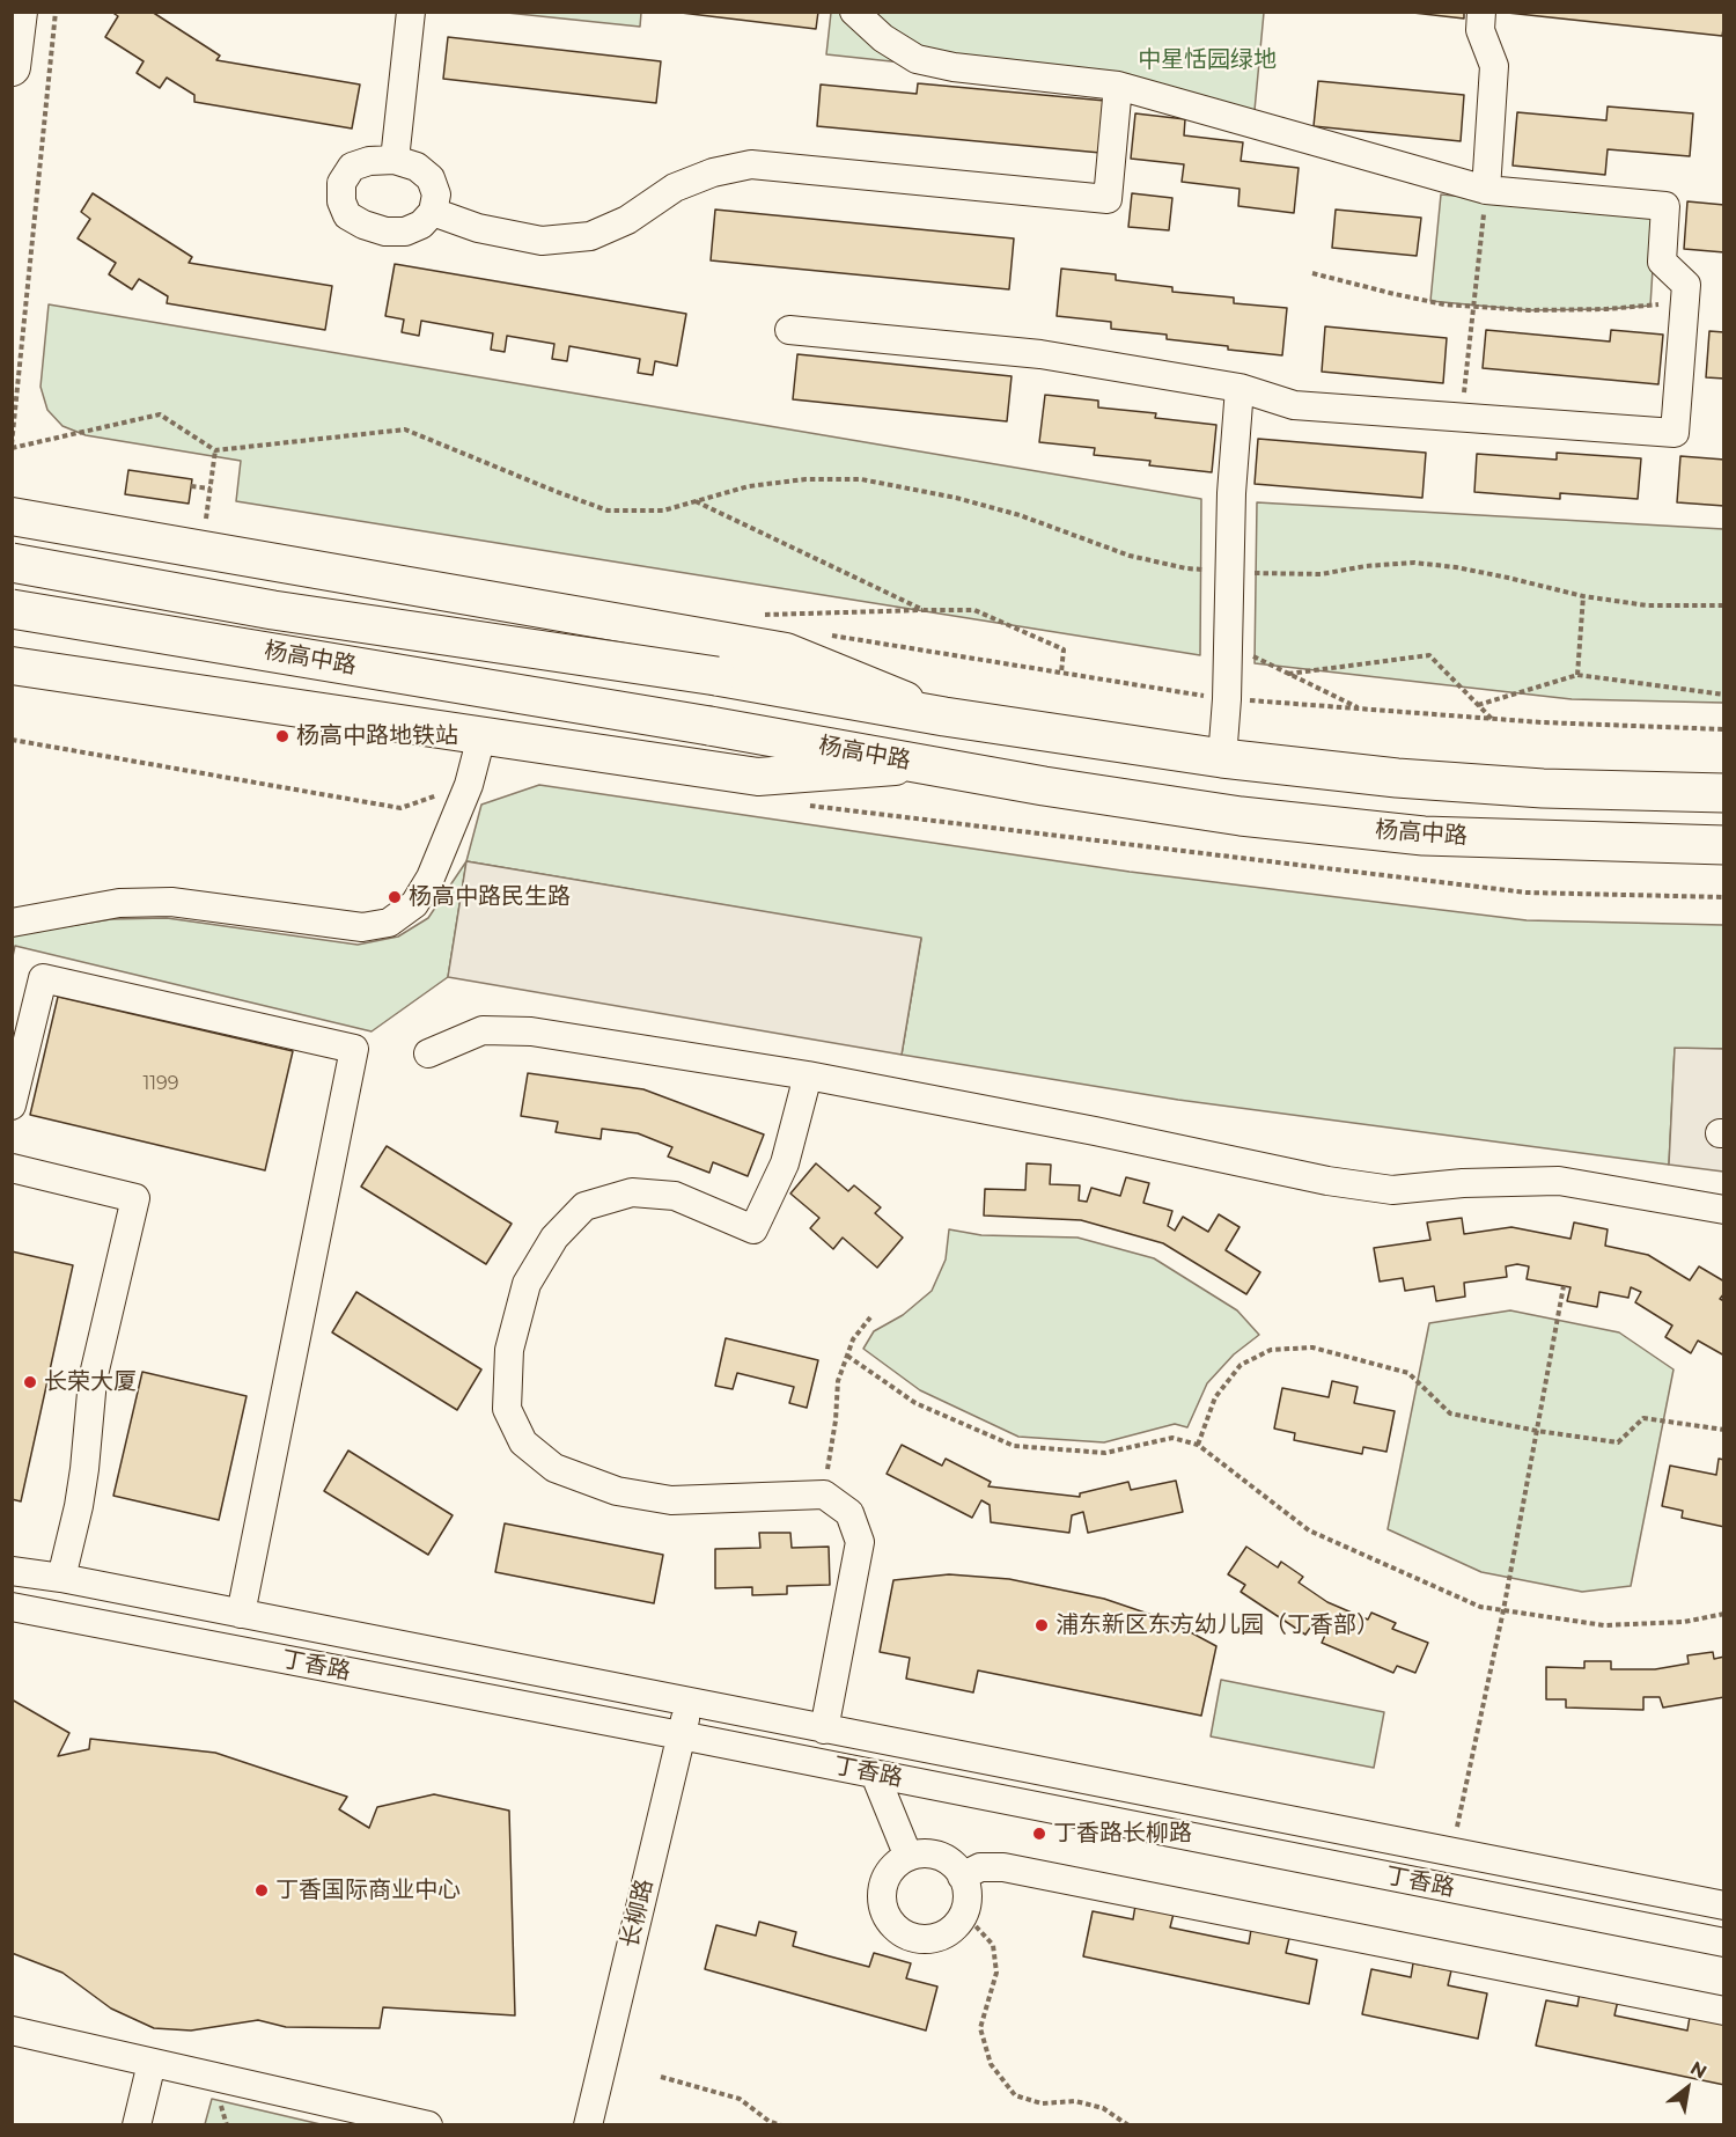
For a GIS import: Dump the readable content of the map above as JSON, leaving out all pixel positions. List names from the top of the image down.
{
  "streets": {
    "highway": ["杨高中路"],
    "street": ["丁香路", "长柳路"]
  },
  "crossings": [
    ["丁香路", "长柳路"]
  ],
  "parks": ["中星恬园绿地"],
  "places": [
    "杨高中路地铁站",
    "杨高中路民生路",
    "长荣大厦",
    "浦东新区东方幼儿园（丁香部）",
    "丁香路长柳路",
    "丁香国际商业中心"
  ],
  "house_numbers": ["1199"],
  "north": "top right"
}
